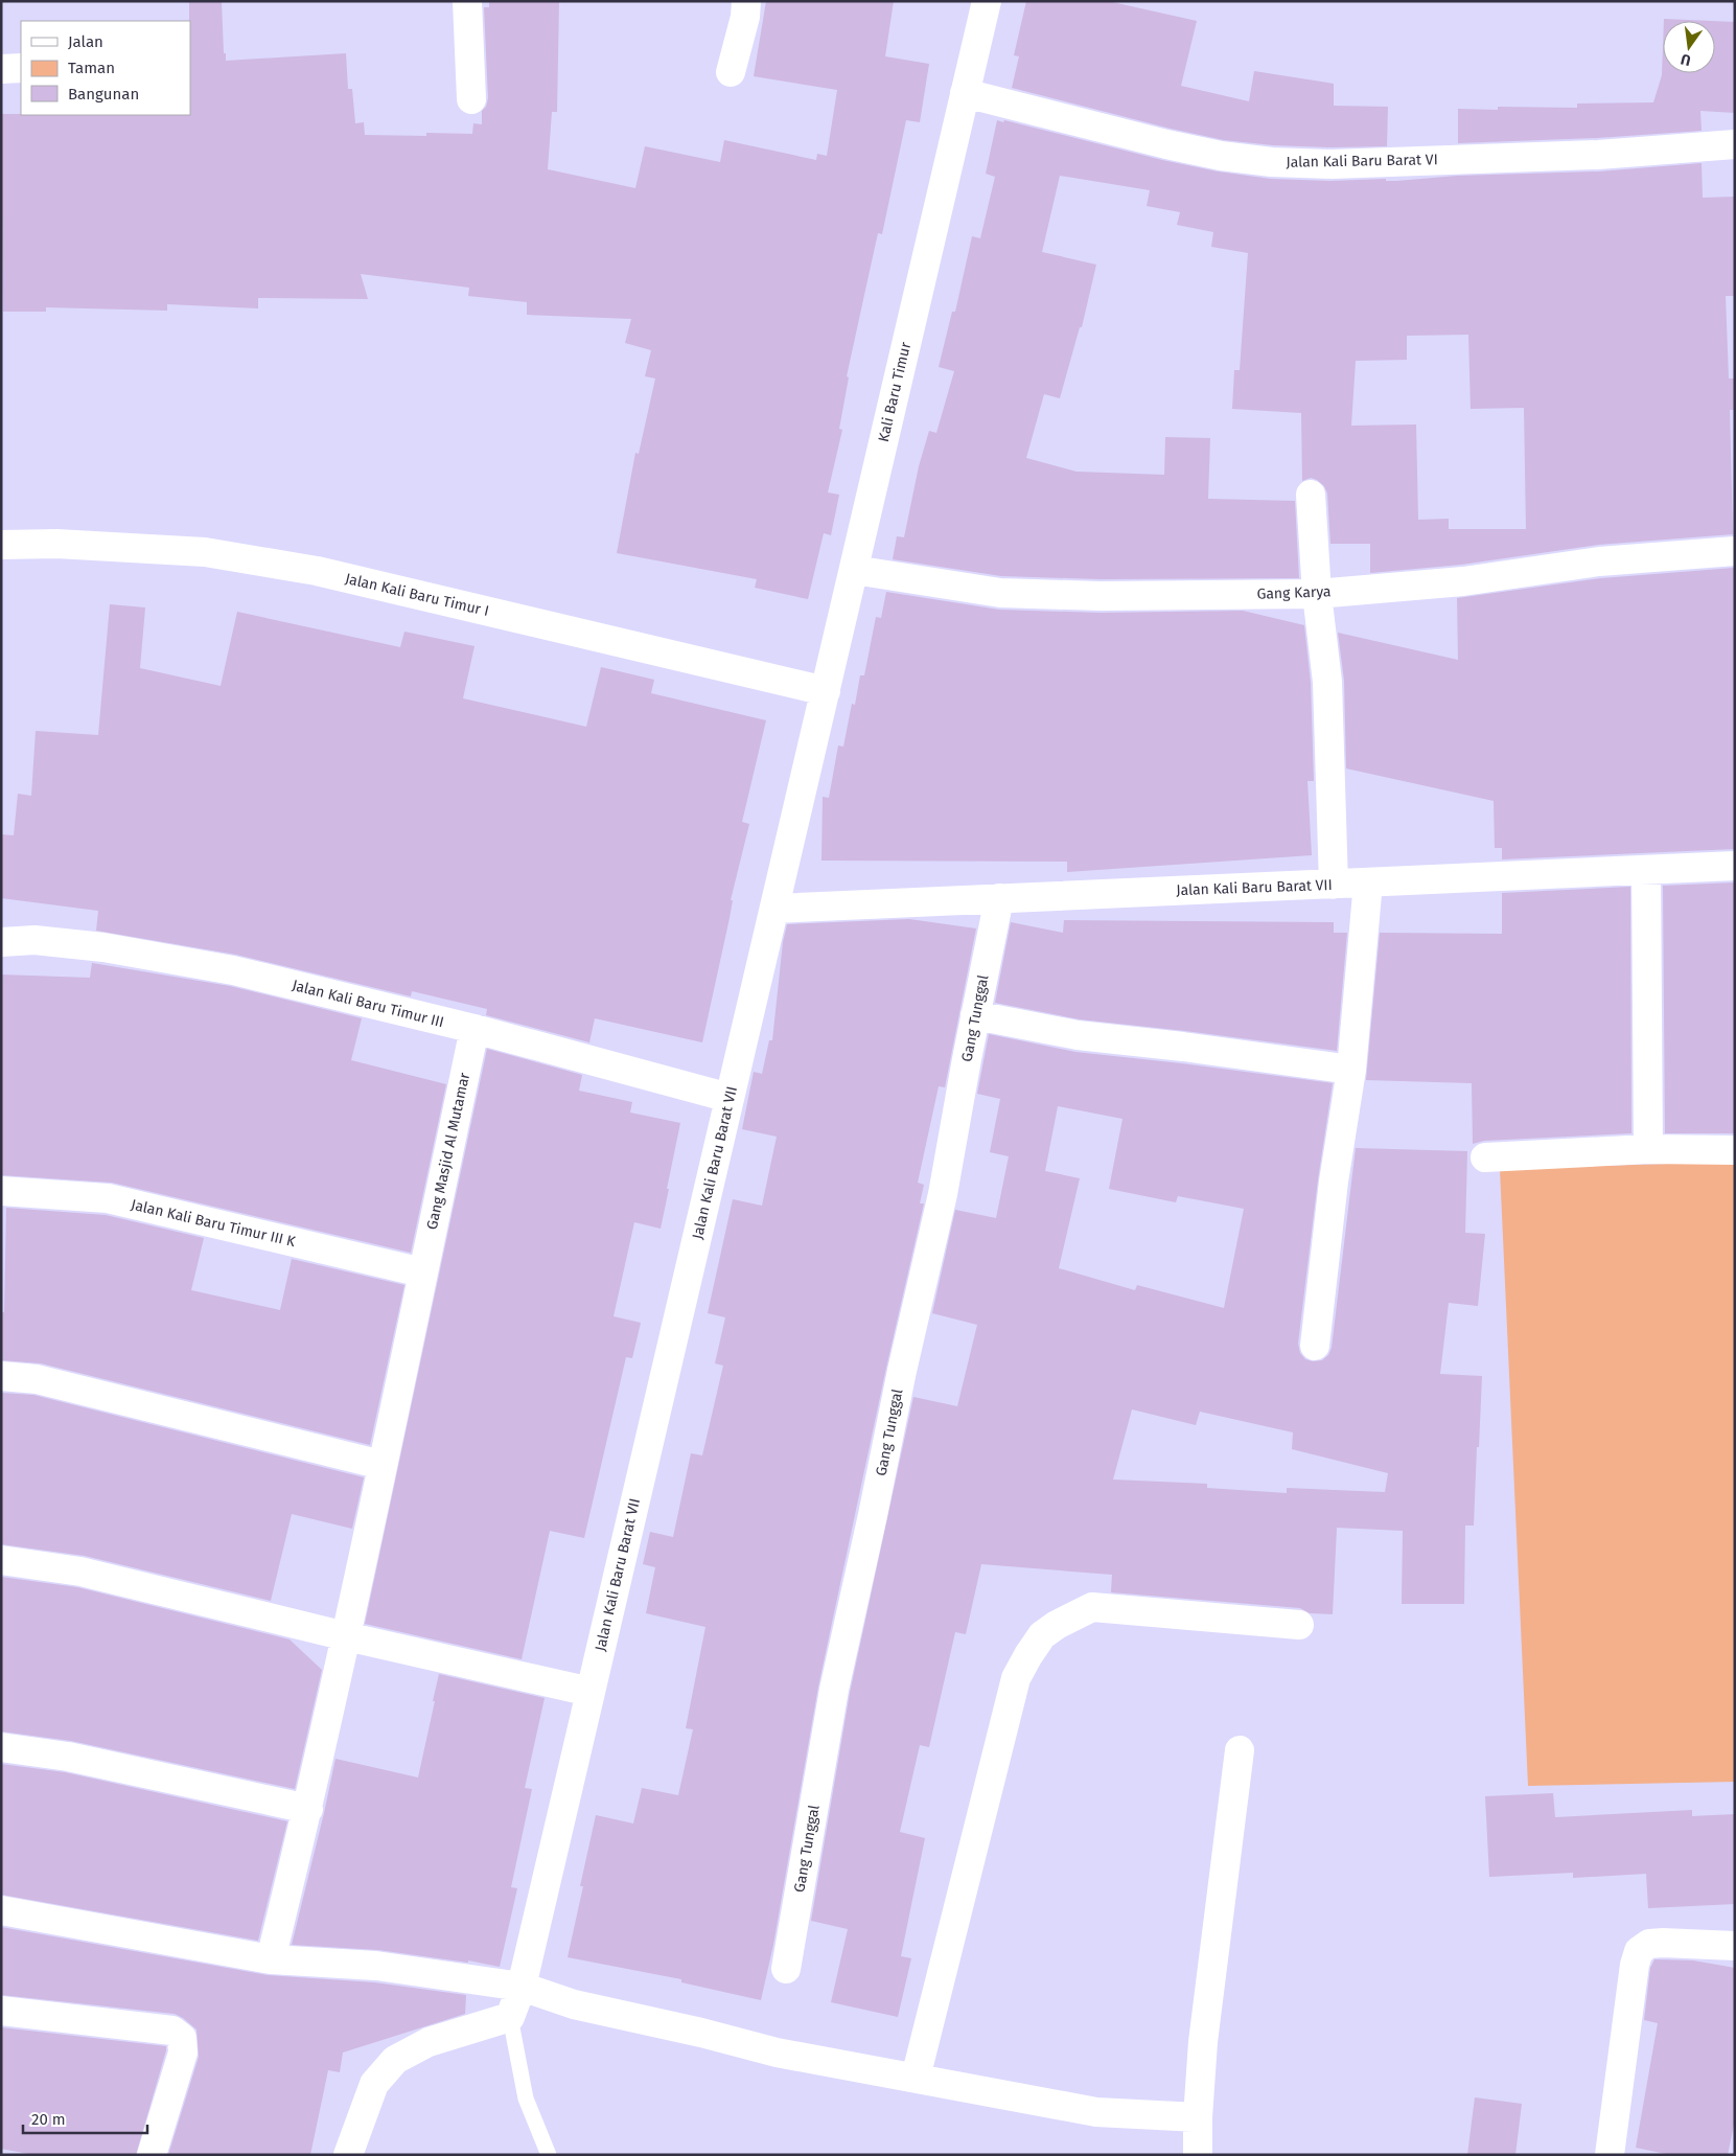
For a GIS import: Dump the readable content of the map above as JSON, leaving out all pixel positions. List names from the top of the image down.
{
  "streets": {
    "street": [
      "Jalan Kali Baru Barat VI",
      "Kali Baru Timur",
      "Gang Karya",
      "Jalan Kali Baru Timur I",
      "Jalan Kali Baru Barat VII",
      "Jalan Kali Baru Timur III",
      "Gang Tunggal",
      "Gang Masjid Al Mutamar",
      "Jalan Kali Baru Timur III K"
    ]
  },
  "crossings": [
    ["Jalan Kali Baru Barat VI", "Kali Baru Timur"],
    ["Kali Baru Timur", "Gang Karya"],
    ["Kali Baru Timur", "Jalan Kali Baru Timur I"],
    ["Kali Baru Timur", "Jalan Kali Baru Barat VII"],
    ["Jalan Kali Baru Timur I", "Jalan Kali Baru Barat VII"],
    ["Jalan Kali Baru Barat VII", "Jalan Kali Baru Timur III"],
    ["Jalan Kali Baru Barat VII", "Gang Tunggal"],
    ["Jalan Kali Baru Timur III", "Gang Masjid Al Mutamar"],
    ["Gang Masjid Al Mutamar", "Jalan Kali Baru Timur III K"]
  ],
  "legend": ["Jalan", "Taman", "Bangunan"],
  "scale_bar": "20 m",
  "north": "bottom"
}
